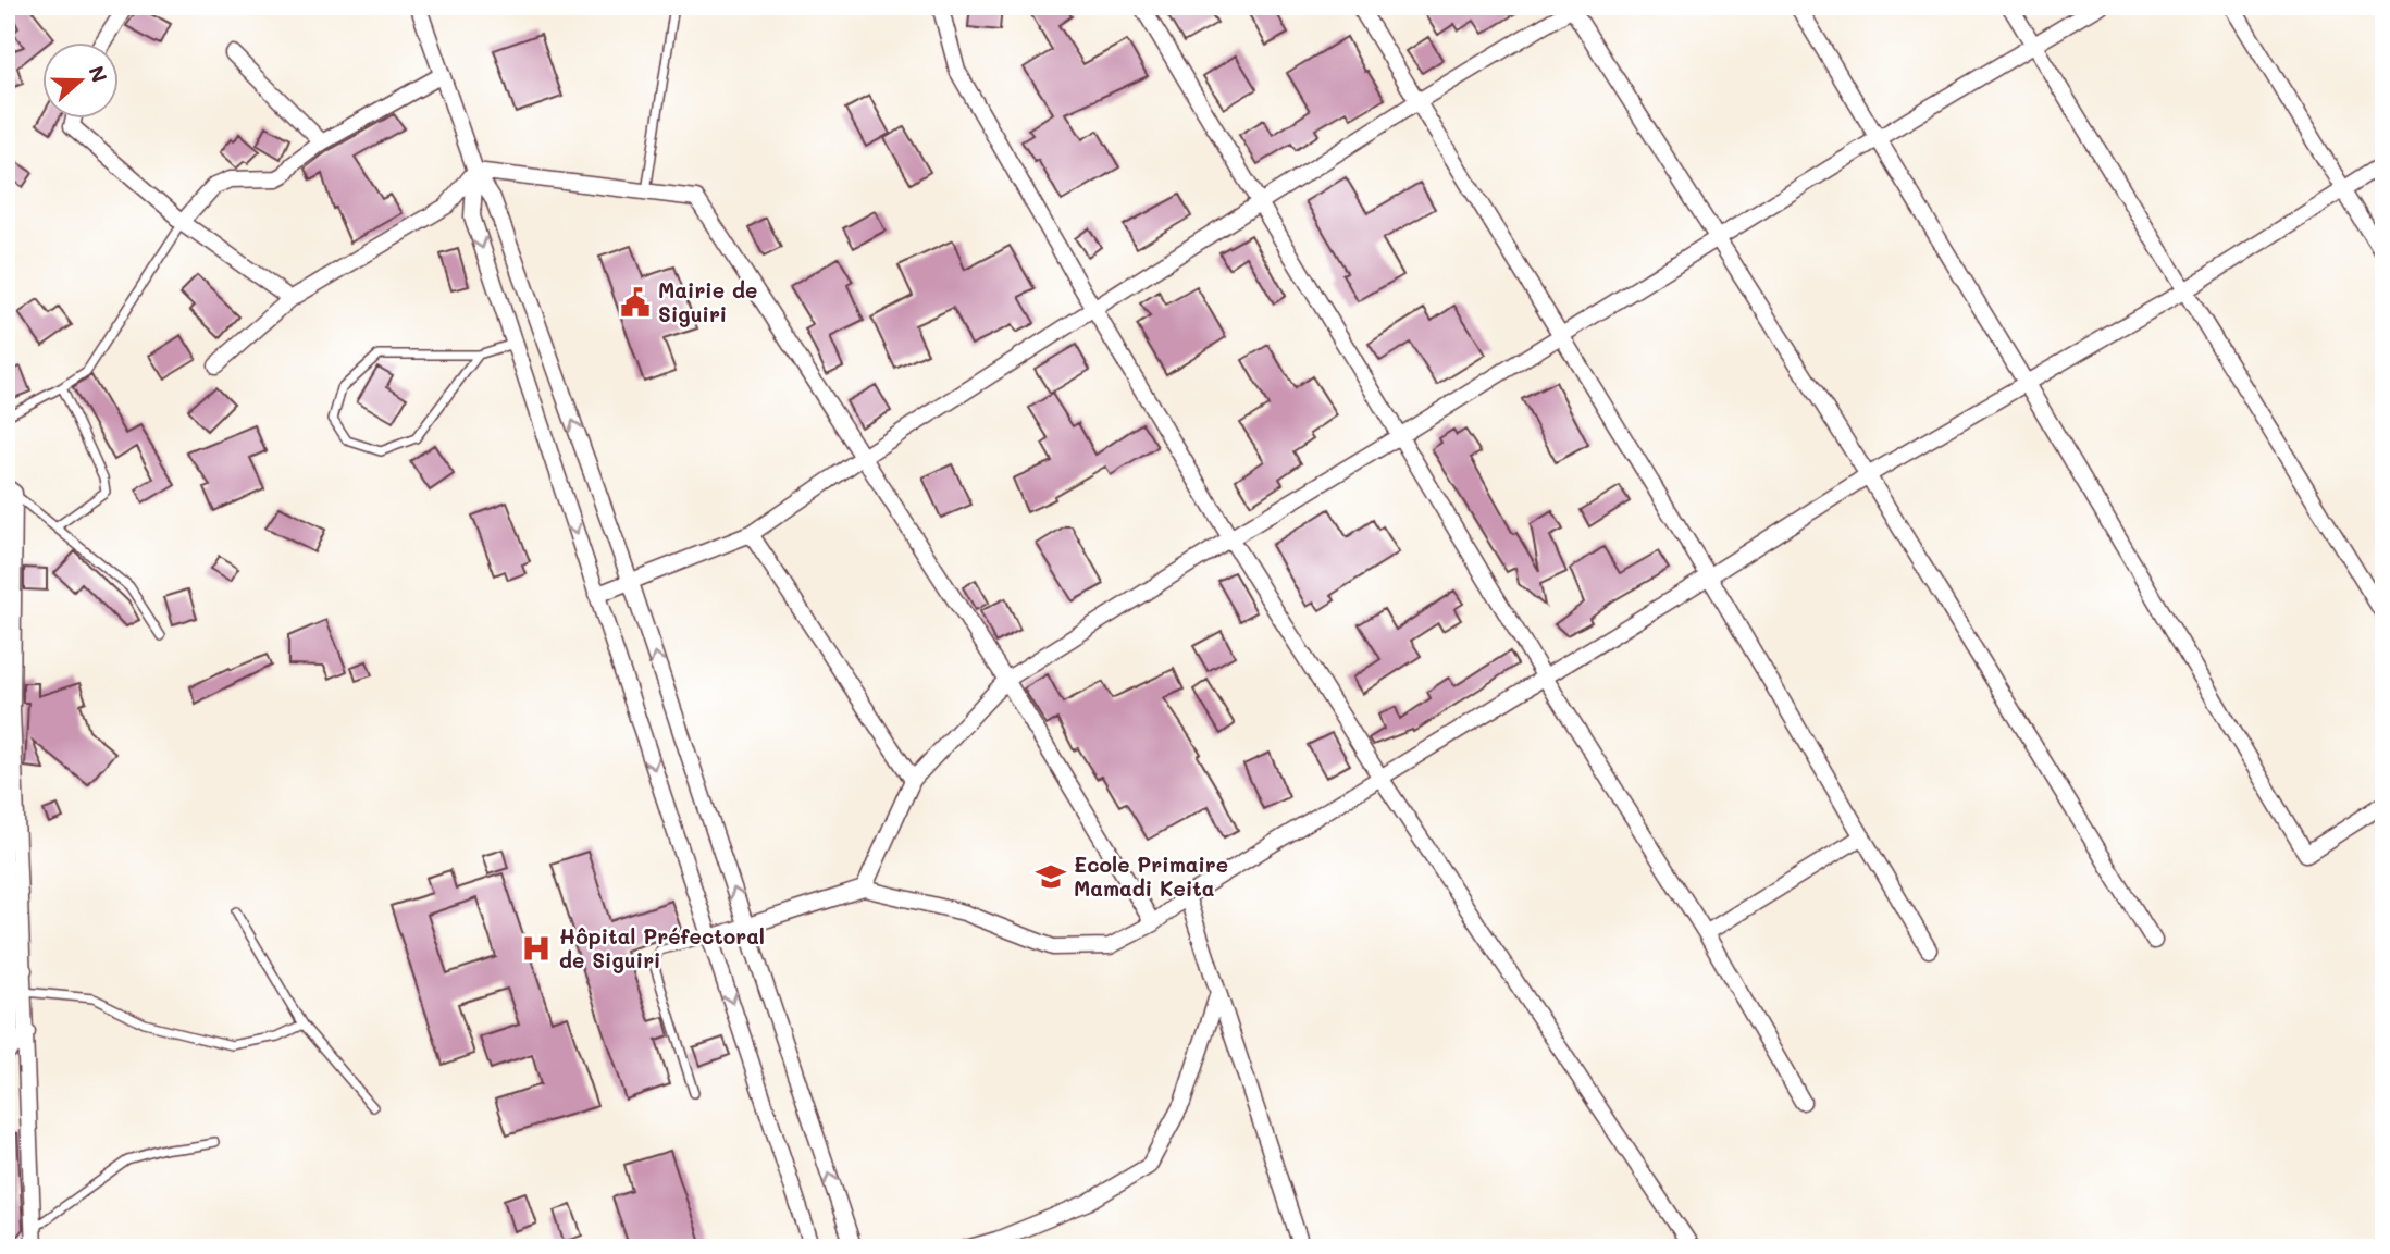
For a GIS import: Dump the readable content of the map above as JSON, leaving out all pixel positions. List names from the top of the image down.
{
  "places": {
    "public building": ["Mairie de Siguiri"],
    "school or university": ["Ecole Primaire Mamadi Keita"],
    "hospital": ["Hôpital Préfectoral de Siguiri"]
  },
  "north": "right"
}
